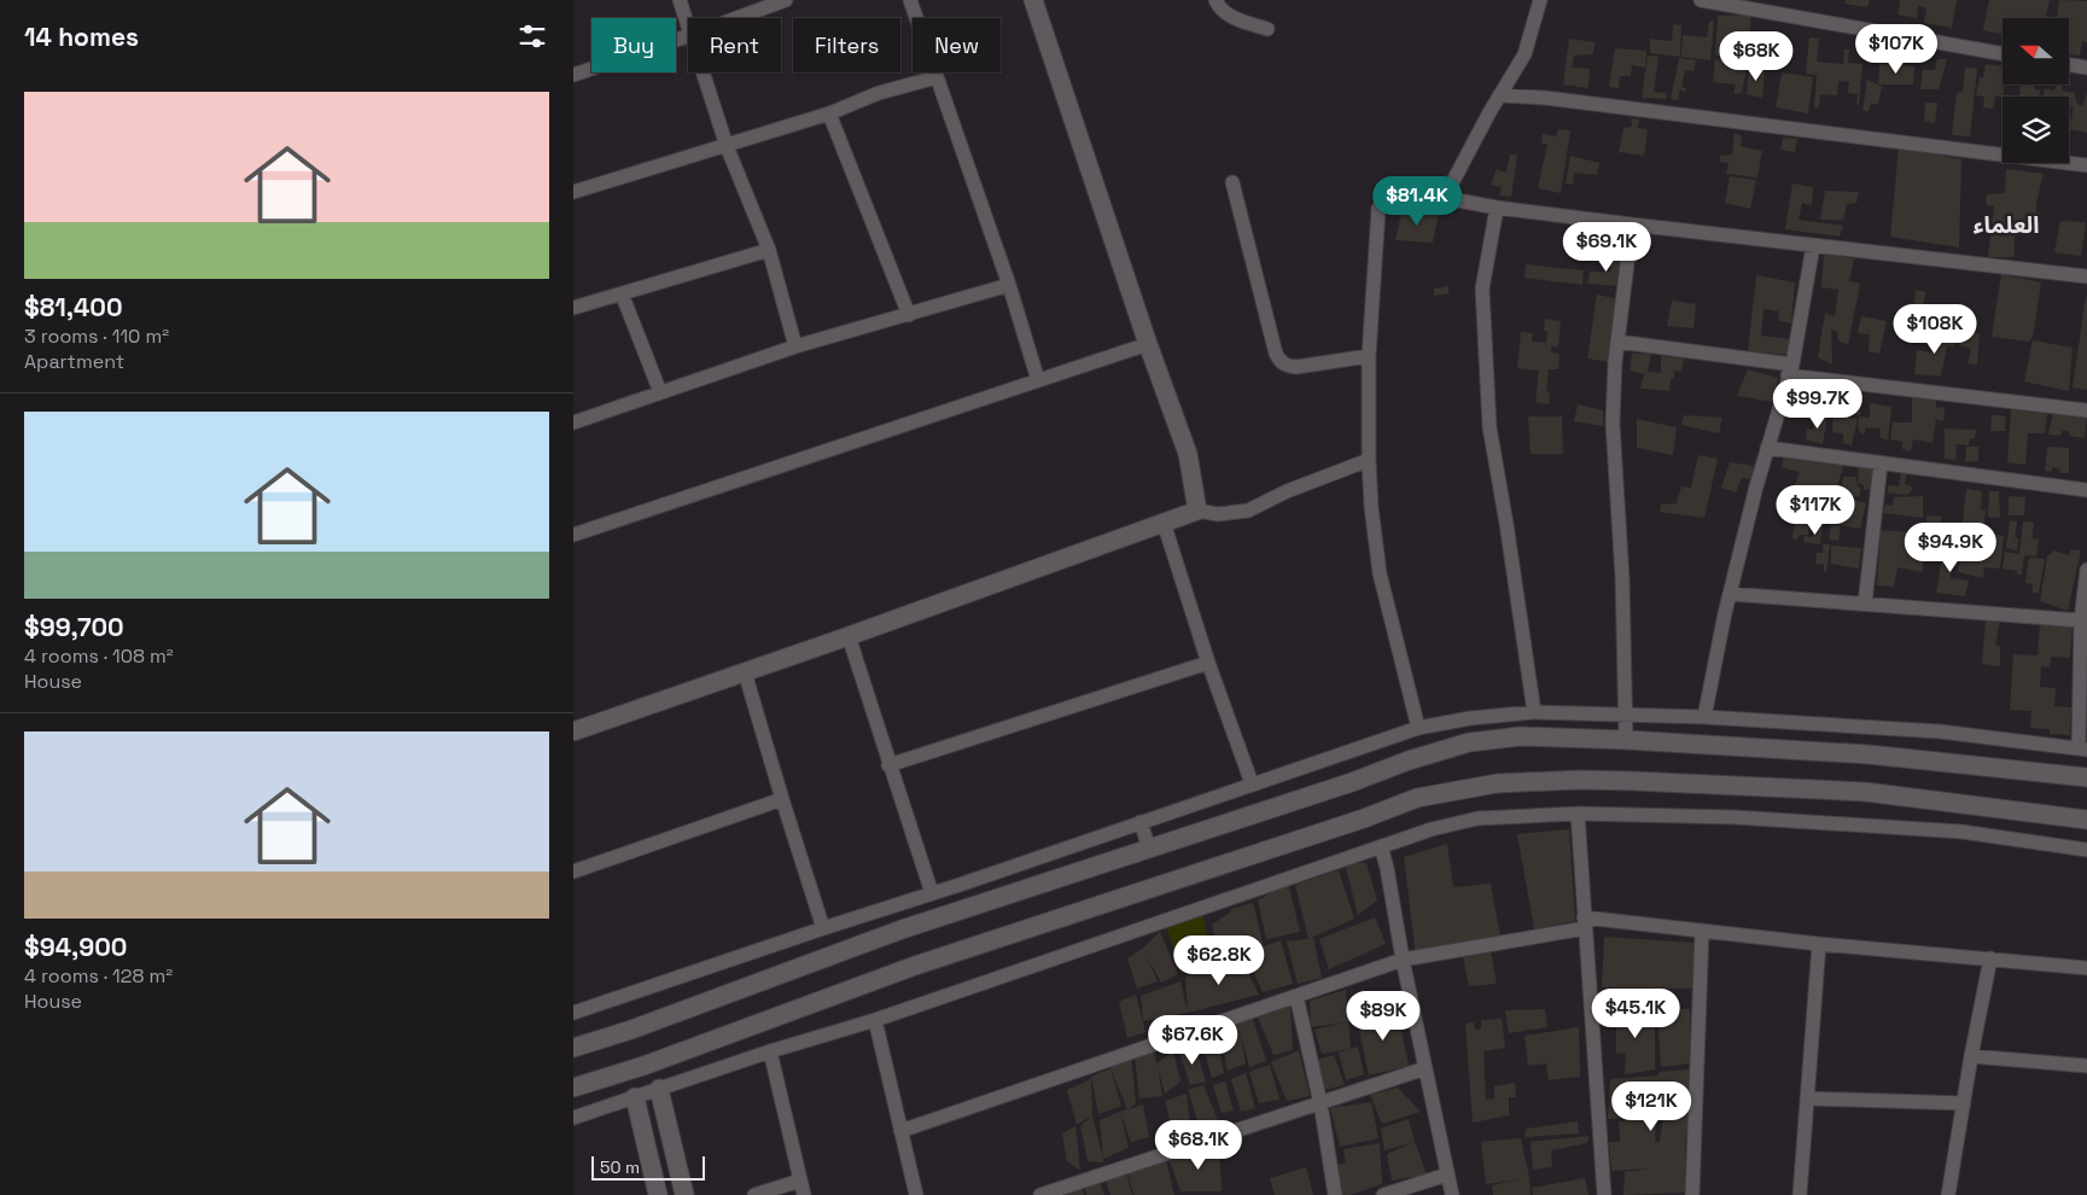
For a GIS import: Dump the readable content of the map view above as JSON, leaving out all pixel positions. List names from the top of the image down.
{
  "districts": ["العلماء"],
  "scale_bar": "50 m",
  "north": "left",
  "page": {
    "heading": "14 homes",
    "chip": [
      "Buy",
      "Rent",
      "Filters",
      "New"
    ],
    "price": [
      "$107K",
      "$68K",
      "$81.4K",
      "$69.1K",
      "$108K",
      "$99.7K",
      "$117K",
      "$94.9K",
      "$62.8K",
      "$45.1K",
      "$89K",
      "$67.6K",
      "$121K",
      "$68.1K"
    ],
    "list": [
      {
        "name": "$81,400",
        "note": "3 rooms · 110 m² · Apartment"
      },
      {
        "name": "$99,700",
        "note": "4 rooms · 108 m² · House"
      },
      {
        "name": "$94,900",
        "note": "4 rooms · 128 m² · House"
      }
    ],
    "scale": "50 m"
  }
}
